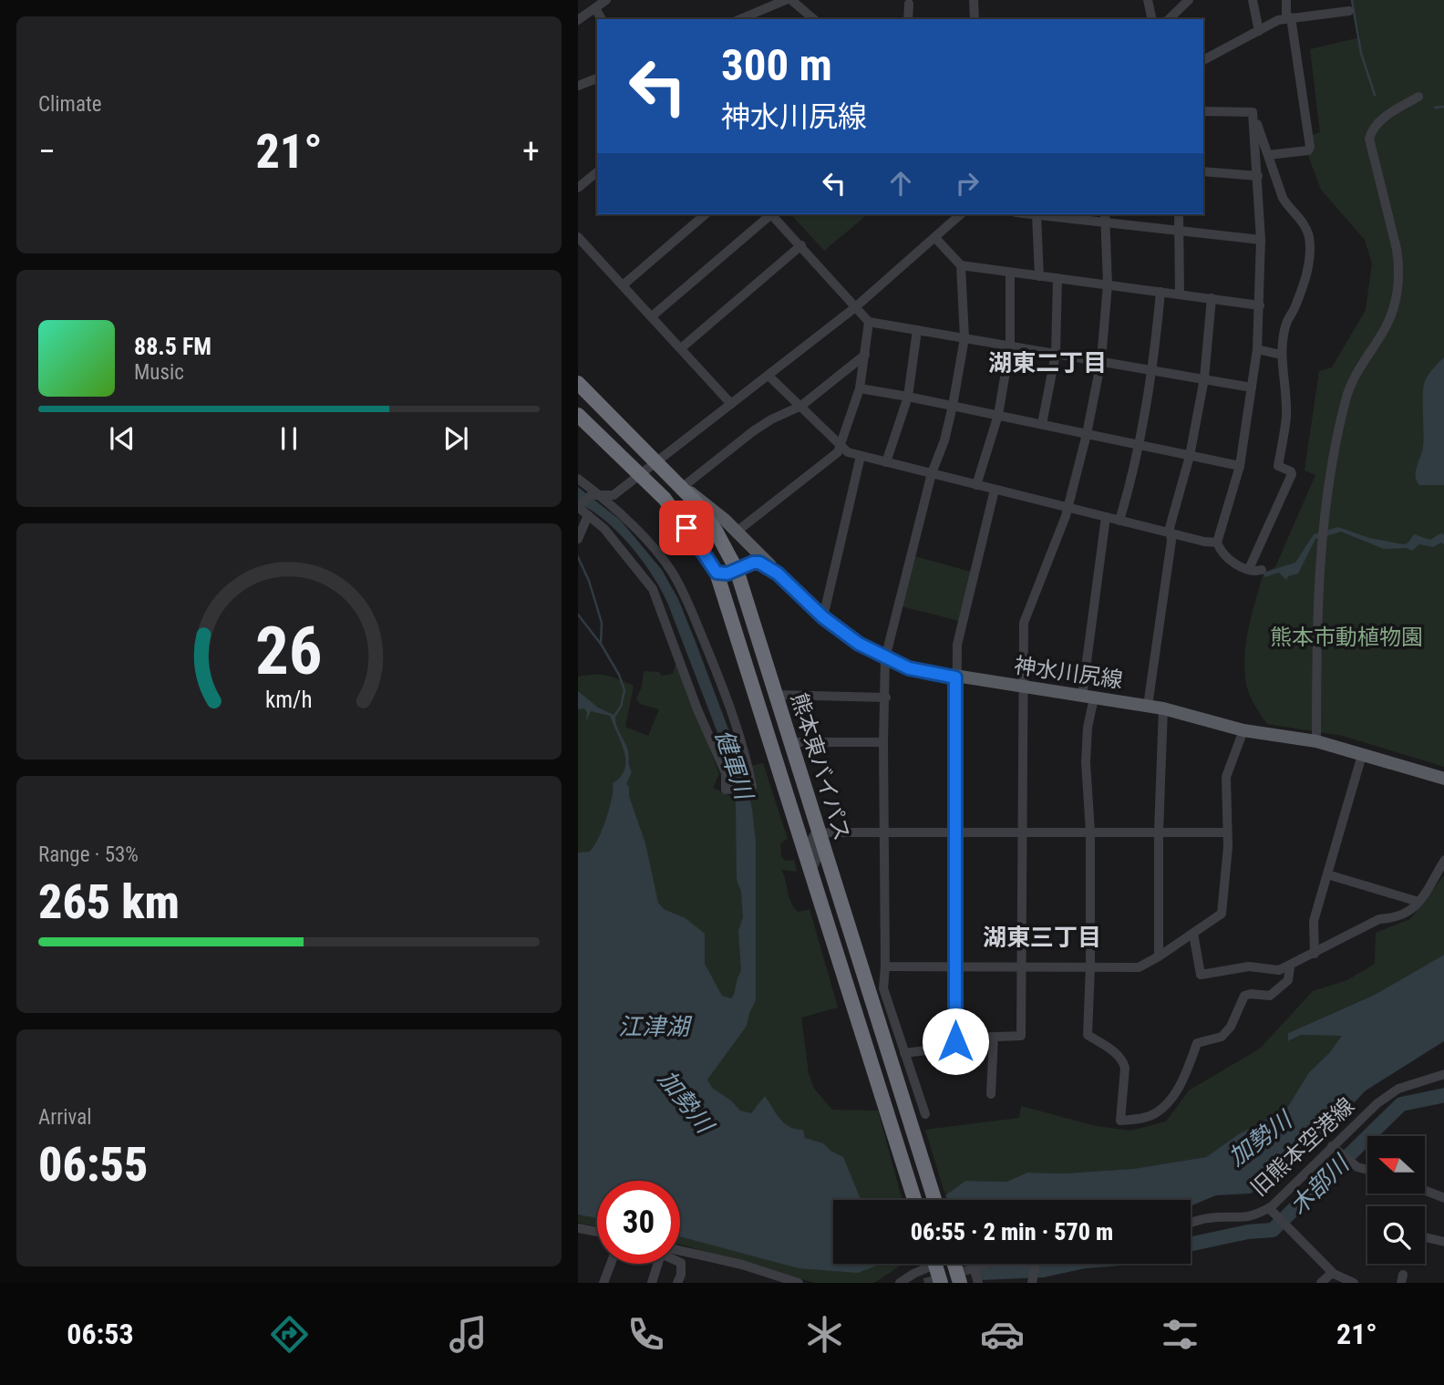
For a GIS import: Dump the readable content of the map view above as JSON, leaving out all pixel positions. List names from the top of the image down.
{
  "streets": {
    "highway": ["熊本東バイパス"],
    "main road": ["神水川尻線"],
    "street": ["旧熊本空港線"]
  },
  "crossings": [
    ["神水川尻線", "熊本東バイパス"]
  ],
  "districts": ["湖東二丁目", "湖東三丁目"],
  "water": [
    "健軍川",
    "江津湖",
    "加勢川",
    "木部川"
  ],
  "parks": ["熊本市動植物園"],
  "north": "left",
  "page": {
    "tile": [
      "Climate",
      ["Range · 53%", "265 km"],
      ["Arrival", "06:55"]
    ],
    "turn": ["300 m", "神水川尻線"],
    "heat": ["−", "21°", "+"],
    "song": ["88.5 FM", "Music"],
    "limit": "30",
    "trip": "06:55 · 2 min · 570 m",
    "tabs": ["06:53", "21°"],
    "gauge": ["26", "km/h"]
  }
}
